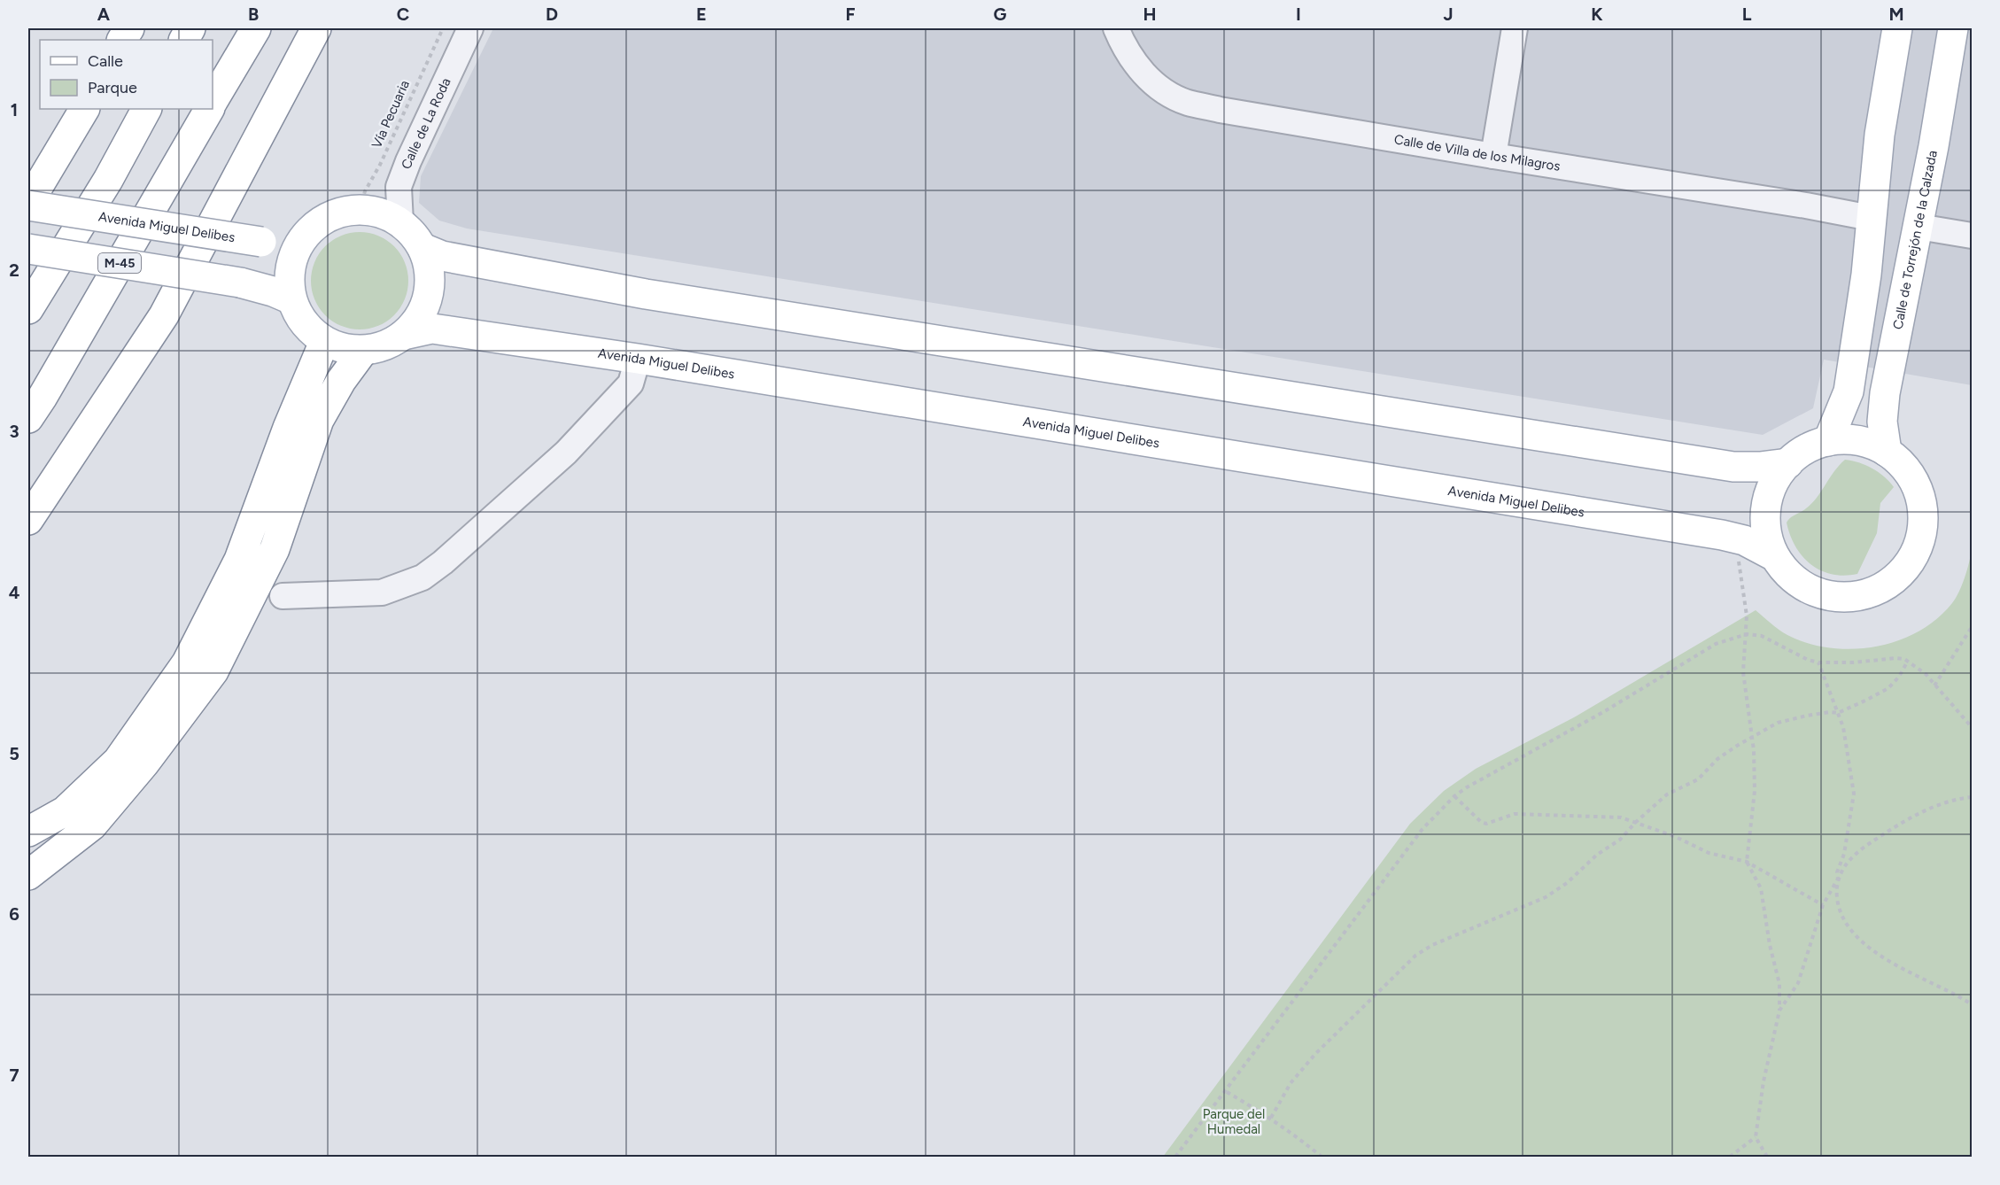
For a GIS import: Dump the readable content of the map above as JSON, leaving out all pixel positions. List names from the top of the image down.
{
  "streets": {
    "main road": ["Avenida Miguel Delibes", "Calle de Torrejón de la Calzada", "M-45"],
    "street": ["Calle de La Roda", "Calle de Villa de los Milagros"],
    "path": ["Vía Pecuaria"]
  },
  "crossings": [
    ["Vía Pecuaria", "Calle de La Roda"],
    ["Vía Pecuaria", "Avenida Miguel Delibes"],
    ["Calle de La Roda", "Avenida Miguel Delibes"],
    ["Avenida Miguel Delibes", "Calle de Torrejón de la Calzada"]
  ],
  "parks": ["Parque del Humedal"],
  "legend": ["Calle", "Parque"],
  "grid": {
    "columns": [
      "A",
      "B",
      "C",
      "D",
      "E",
      "F",
      "G",
      "H",
      "I",
      "J",
      "K",
      "L",
      "M"
    ],
    "rows": [
      "1",
      "2",
      "3",
      "4",
      "5",
      "6",
      "7"
    ]
  }
}
